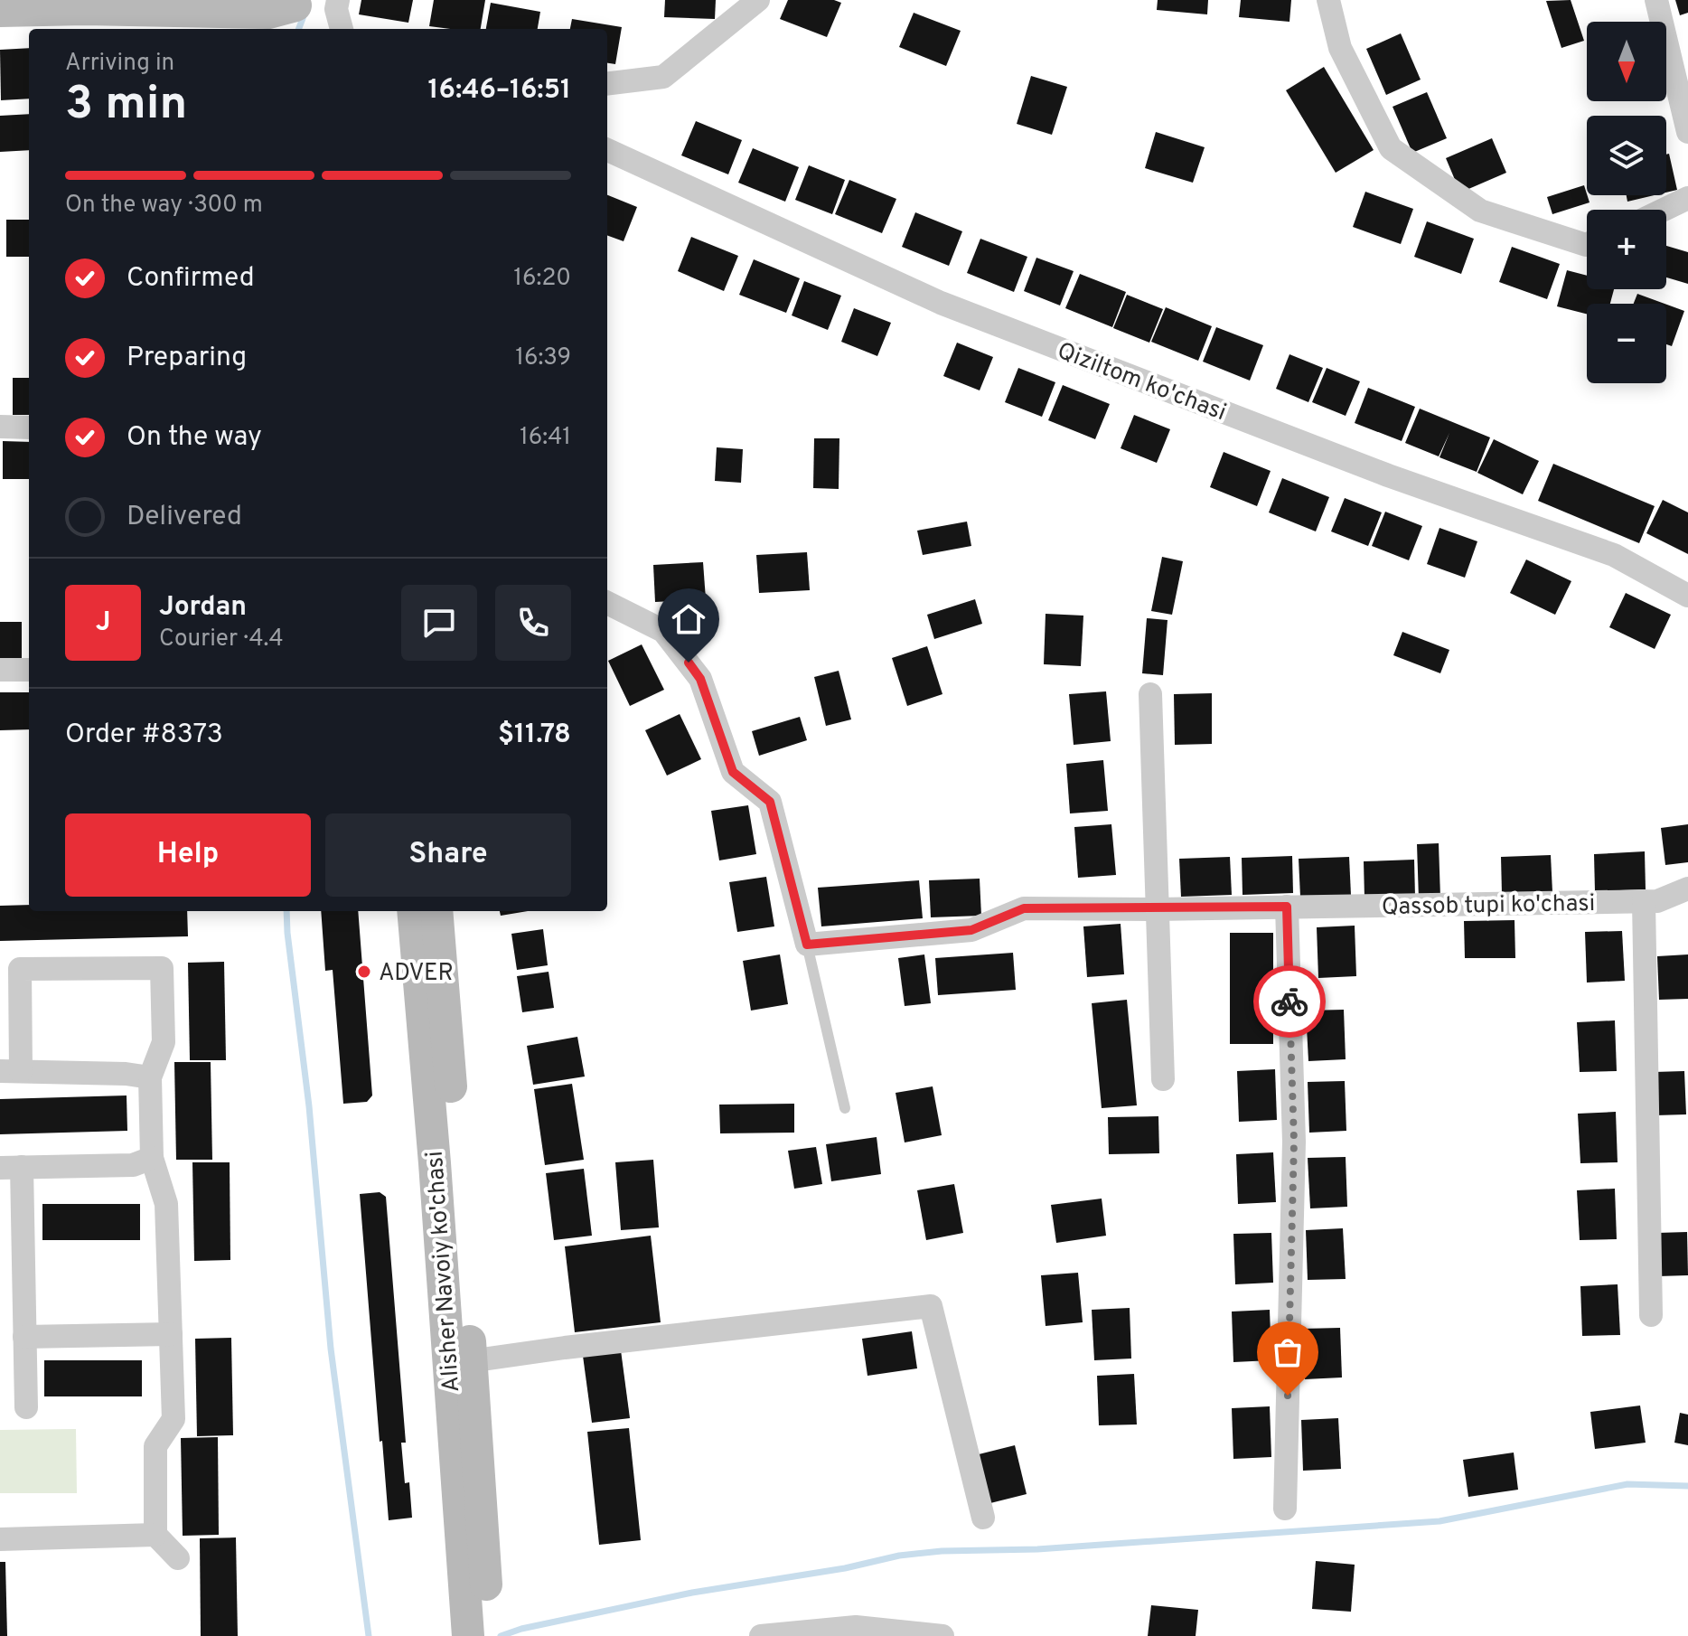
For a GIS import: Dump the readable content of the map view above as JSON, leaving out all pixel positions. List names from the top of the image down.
{
  "streets": {
    "main road": ["Alisher Navoiy ko'chasi"],
    "street": ["Qiziltom ko'chasi", "Qassob tupi ko'chasi"]
  },
  "places": ["ADVER"],
  "north": "bottom",
  "page": {
    "map_buttons": ["+", "−"],
    "heading": ["3 min", "Arriving in", "16:46–16:51"],
    "panel": [
      "Jordan",
      "Courier · 4.4",
      "Order #8373",
      "$11.78"
    ],
    "bar": "On the way · 300 m",
    "list": [
      ["Confirmed", "16:20"],
      ["Preparing", "16:39"],
      ["On the way", "16:41"],
      "Delivered"
    ],
    "round": "J",
    "buttons": ["Help", "Share"]
  }
}
